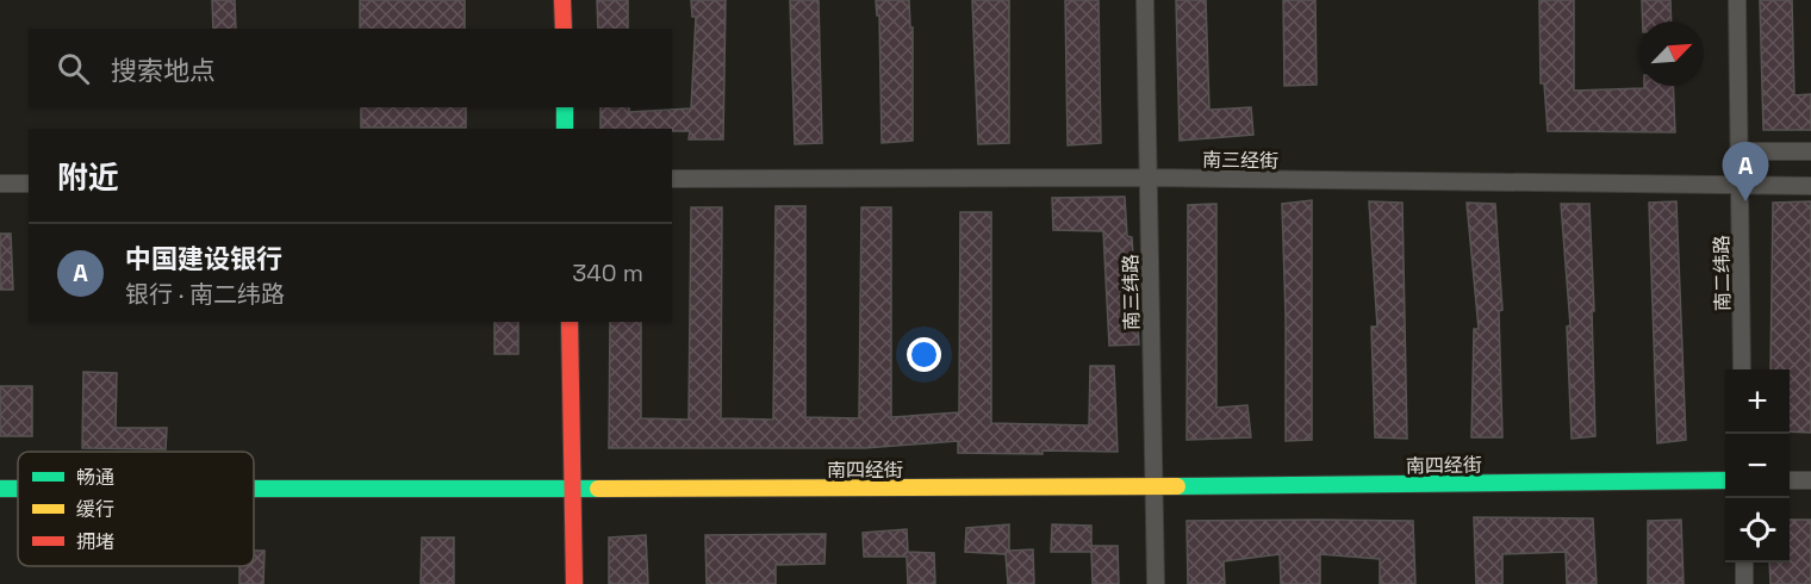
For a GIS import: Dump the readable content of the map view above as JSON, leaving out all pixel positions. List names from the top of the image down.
{
  "streets": {
    "street": [
      "南三经街",
      "南二纬路",
      "南三纬路",
      "南四经街"
    ]
  },
  "crossings": [
    ["南三经街", "南二纬路"],
    ["南三经街", "南三纬路"],
    ["南三纬路", "南四经街"]
  ],
  "legend": ["畅通", "缓行", "拥堵"],
  "north": "top right",
  "page": {
    "search": "搜索地点",
    "heading": "附近",
    "pins": "A",
    "list": [
      {
        "mark": "A",
        "name": "中国建设银行",
        "note": "银行 · 南二纬路",
        "value": "340 m"
      }
    ],
    "map_buttons": ["+", "−"]
  }
}
